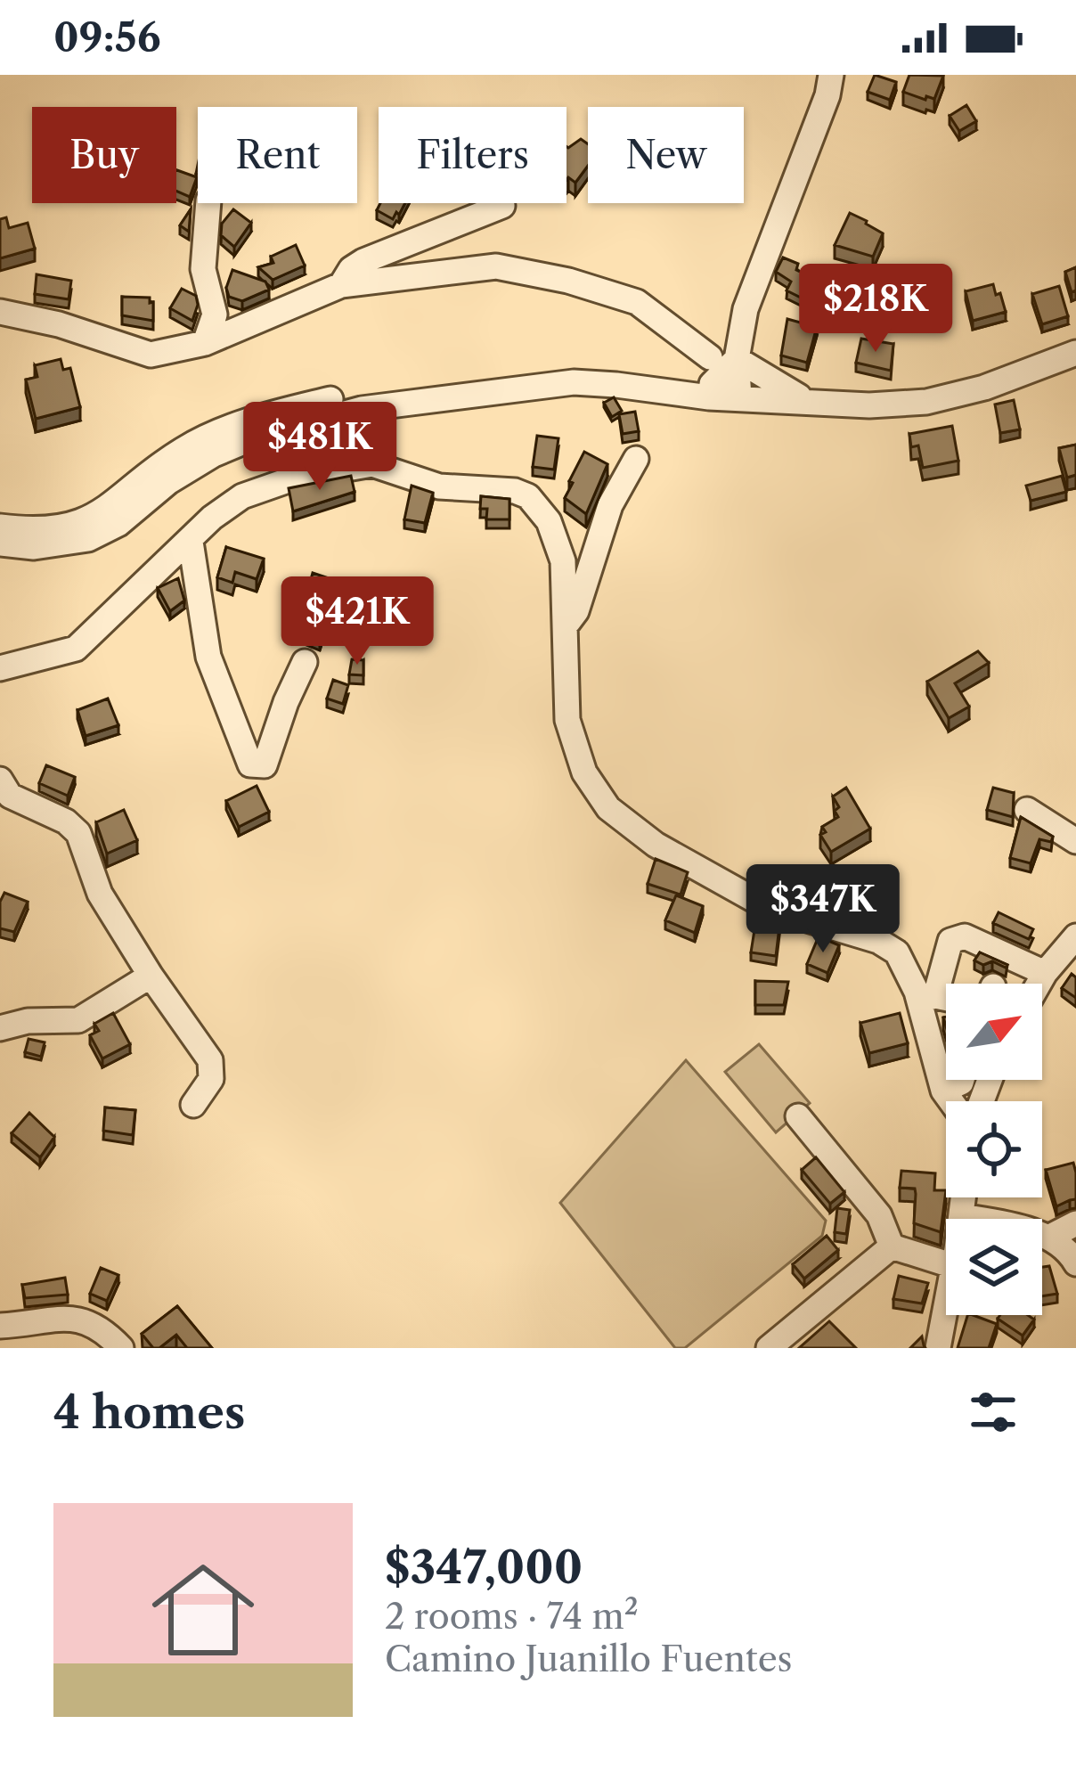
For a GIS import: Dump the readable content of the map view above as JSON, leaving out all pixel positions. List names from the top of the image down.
{
  "north": "top right",
  "page": {
    "status": "09:56",
    "chip": [
      "Buy",
      "Rent",
      "Filters",
      "New"
    ],
    "price": [
      "$218K",
      "$481K",
      "$421K",
      "$347K"
    ],
    "heading": "4 homes",
    "list": [
      {
        "name": "$347,000",
        "note": "2 rooms · 74 m² · Camino Juanillo Fuentes"
      }
    ]
  }
}
